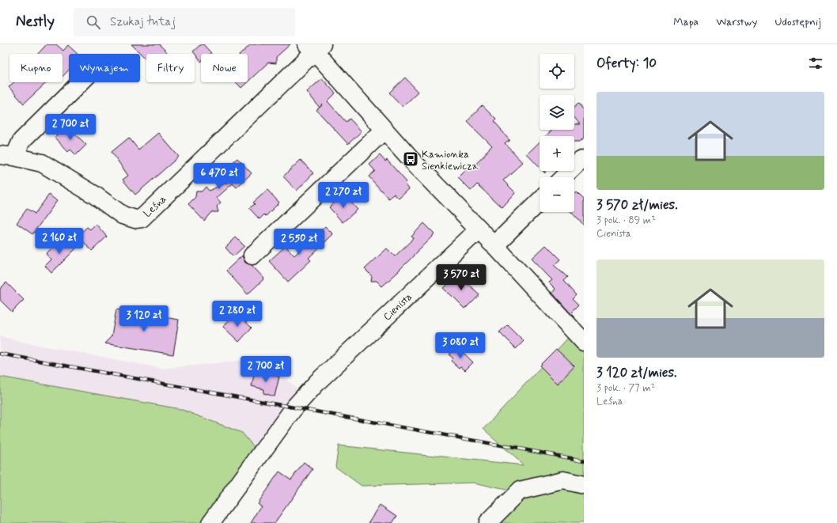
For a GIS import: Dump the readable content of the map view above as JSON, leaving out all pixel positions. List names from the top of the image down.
{
  "streets": {
    "street": ["Leśna", "Cienista"]
  },
  "places": {
    "bus stop": ["Kamionka Sienkiewicza"]
  },
  "page": {
    "header": "Nestly",
    "search": "Szukaj tutaj",
    "nav": ["Mapa", "Warstwy", "Udostępnij"],
    "heading": "Oferty: 10",
    "map_buttons": ["+", "−"],
    "chip": [
      "Kupno",
      "Wynajem",
      "Filtry",
      "Nowe"
    ],
    "list": [
      {
        "name": "3 570 zł/mies.",
        "note": "3 pok. · 89 m² · Cienista"
      },
      {
        "name": "3 120 zł/mies.",
        "note": "3 pok. · 77 m² · Leśna"
      }
    ],
    "price": [
      "2 700 zł",
      "6 470 zł",
      "2 270 zł",
      "2 160 zł",
      "2 550 zł",
      "3 570 zł",
      "2 280 zł",
      "3 120 zł",
      "3 080 zł",
      "2 700 zł"
    ]
  }
}
